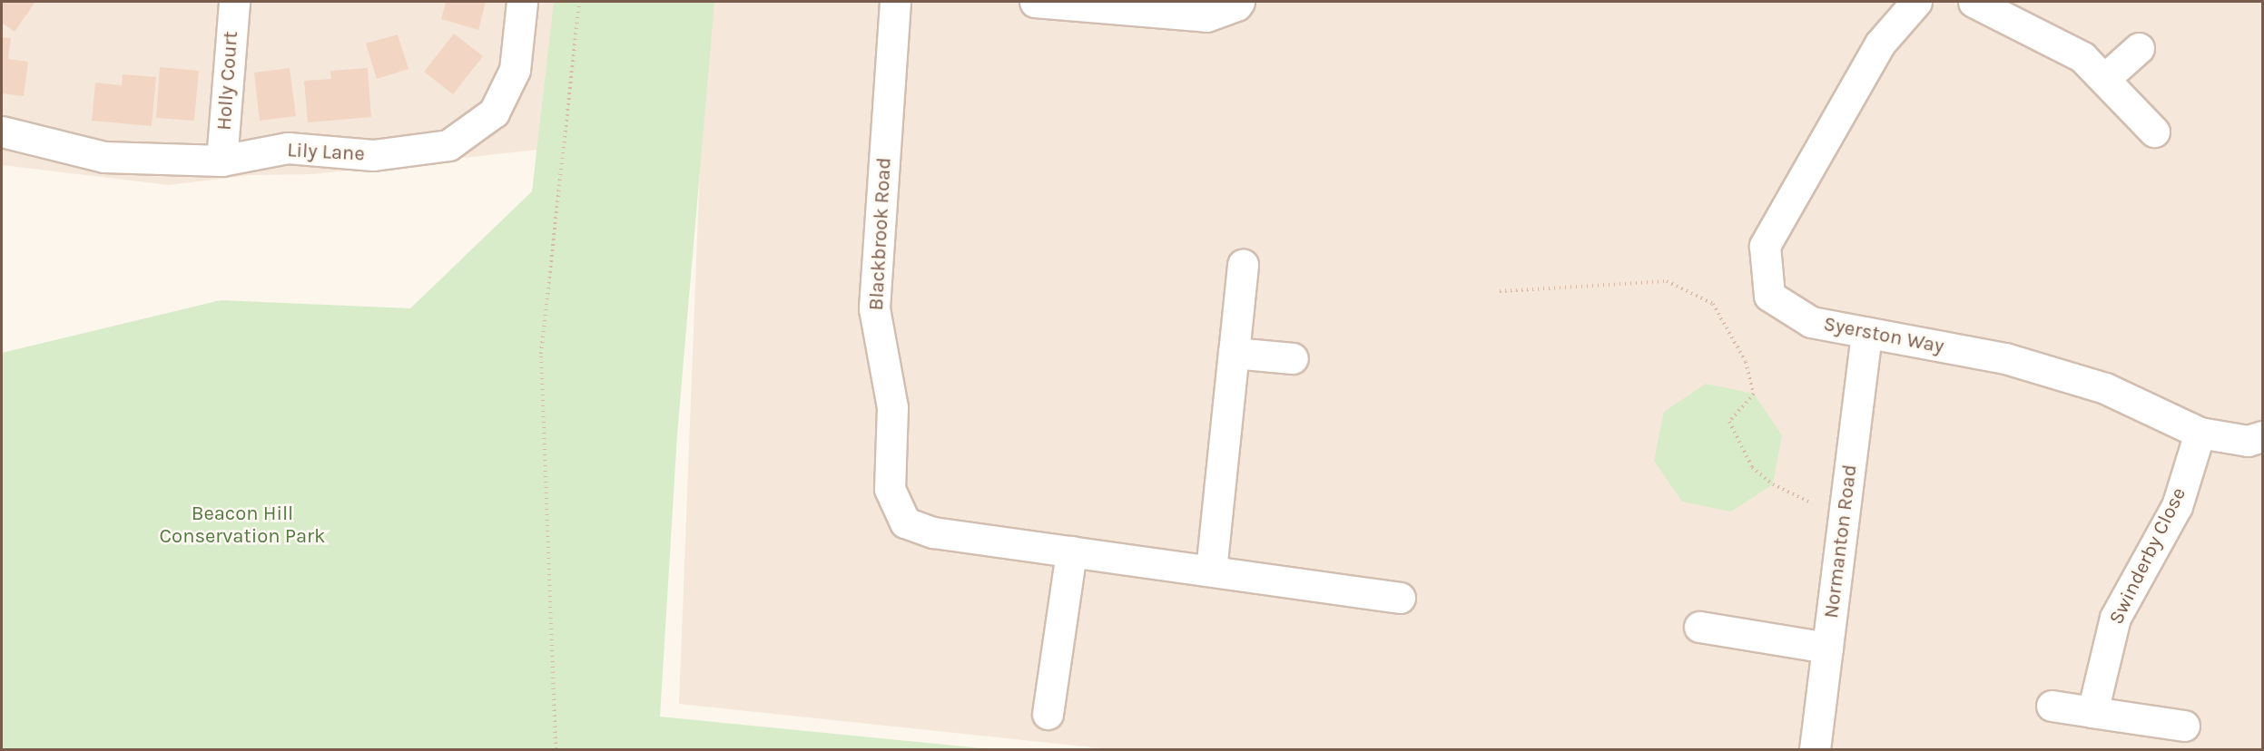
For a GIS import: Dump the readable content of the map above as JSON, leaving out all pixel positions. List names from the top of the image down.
{
  "streets": {
    "street": [
      "Holly Court",
      "Lily Lane",
      "Blackbrook Road",
      "Syerston Way",
      "Normanton Road",
      "Swinderby Close"
    ]
  },
  "crossings": [
    ["Holly Court", "Lily Lane"],
    ["Syerston Way", "Normanton Road"],
    ["Syerston Way", "Swinderby Close"]
  ],
  "parks": ["Beacon Hill Conservation Park"]
}
